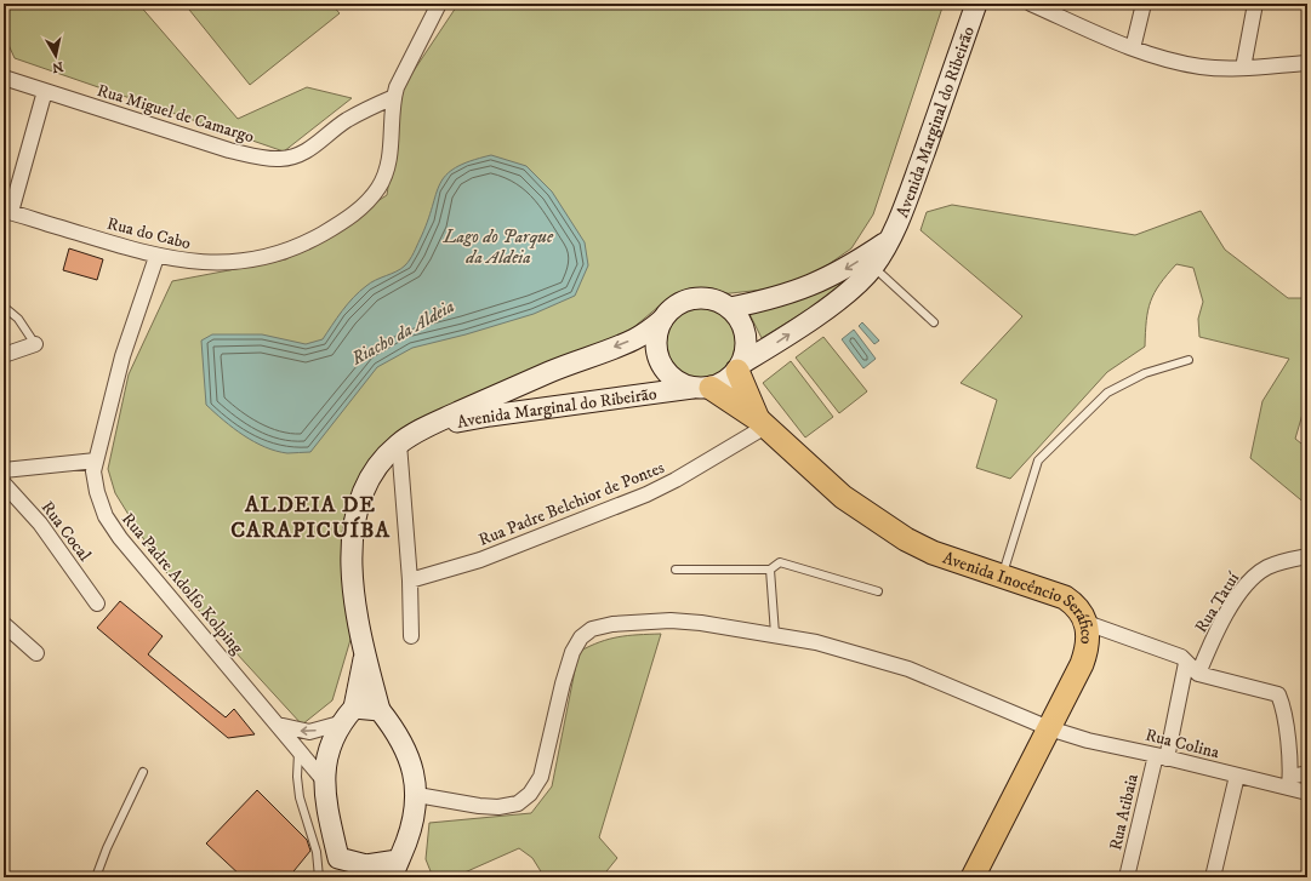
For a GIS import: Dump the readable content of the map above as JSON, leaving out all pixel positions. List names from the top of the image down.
{
  "streets": {
    "main road": ["Avenida Marginal do Ribeirão", "Avenida Inocêncio Seráfico"],
    "street": [
      "Rua Miguel de Camargo",
      "Rua do Cabo",
      "Rua Padre Belchior de Pontes",
      "Rua Cocal",
      "Rua Padre Adolfo Kolping",
      "Rua Tatuí",
      "Rua Colina",
      "Rua Atibaia"
    ]
  },
  "crossings": [
    ["Rua Miguel de Camargo", "Rua do Cabo"],
    ["Avenida Marginal do Ribeirão", "Avenida Inocêncio Seráfico"],
    ["Rua do Cabo", "Rua Padre Adolfo Kolping"],
    ["Rua Padre Belchior de Pontes", "Avenida Inocêncio Seráfico"],
    ["Avenida Inocêncio Seráfico", "Rua Colina"],
    ["Rua Colina", "Rua Atibaia"]
  ],
  "districts": ["ALDEIA DE CARAPICUÍBA"],
  "water": ["Lago do Parque da Aldeia", "Riacho da Aldeia"],
  "north": "bottom"
}
